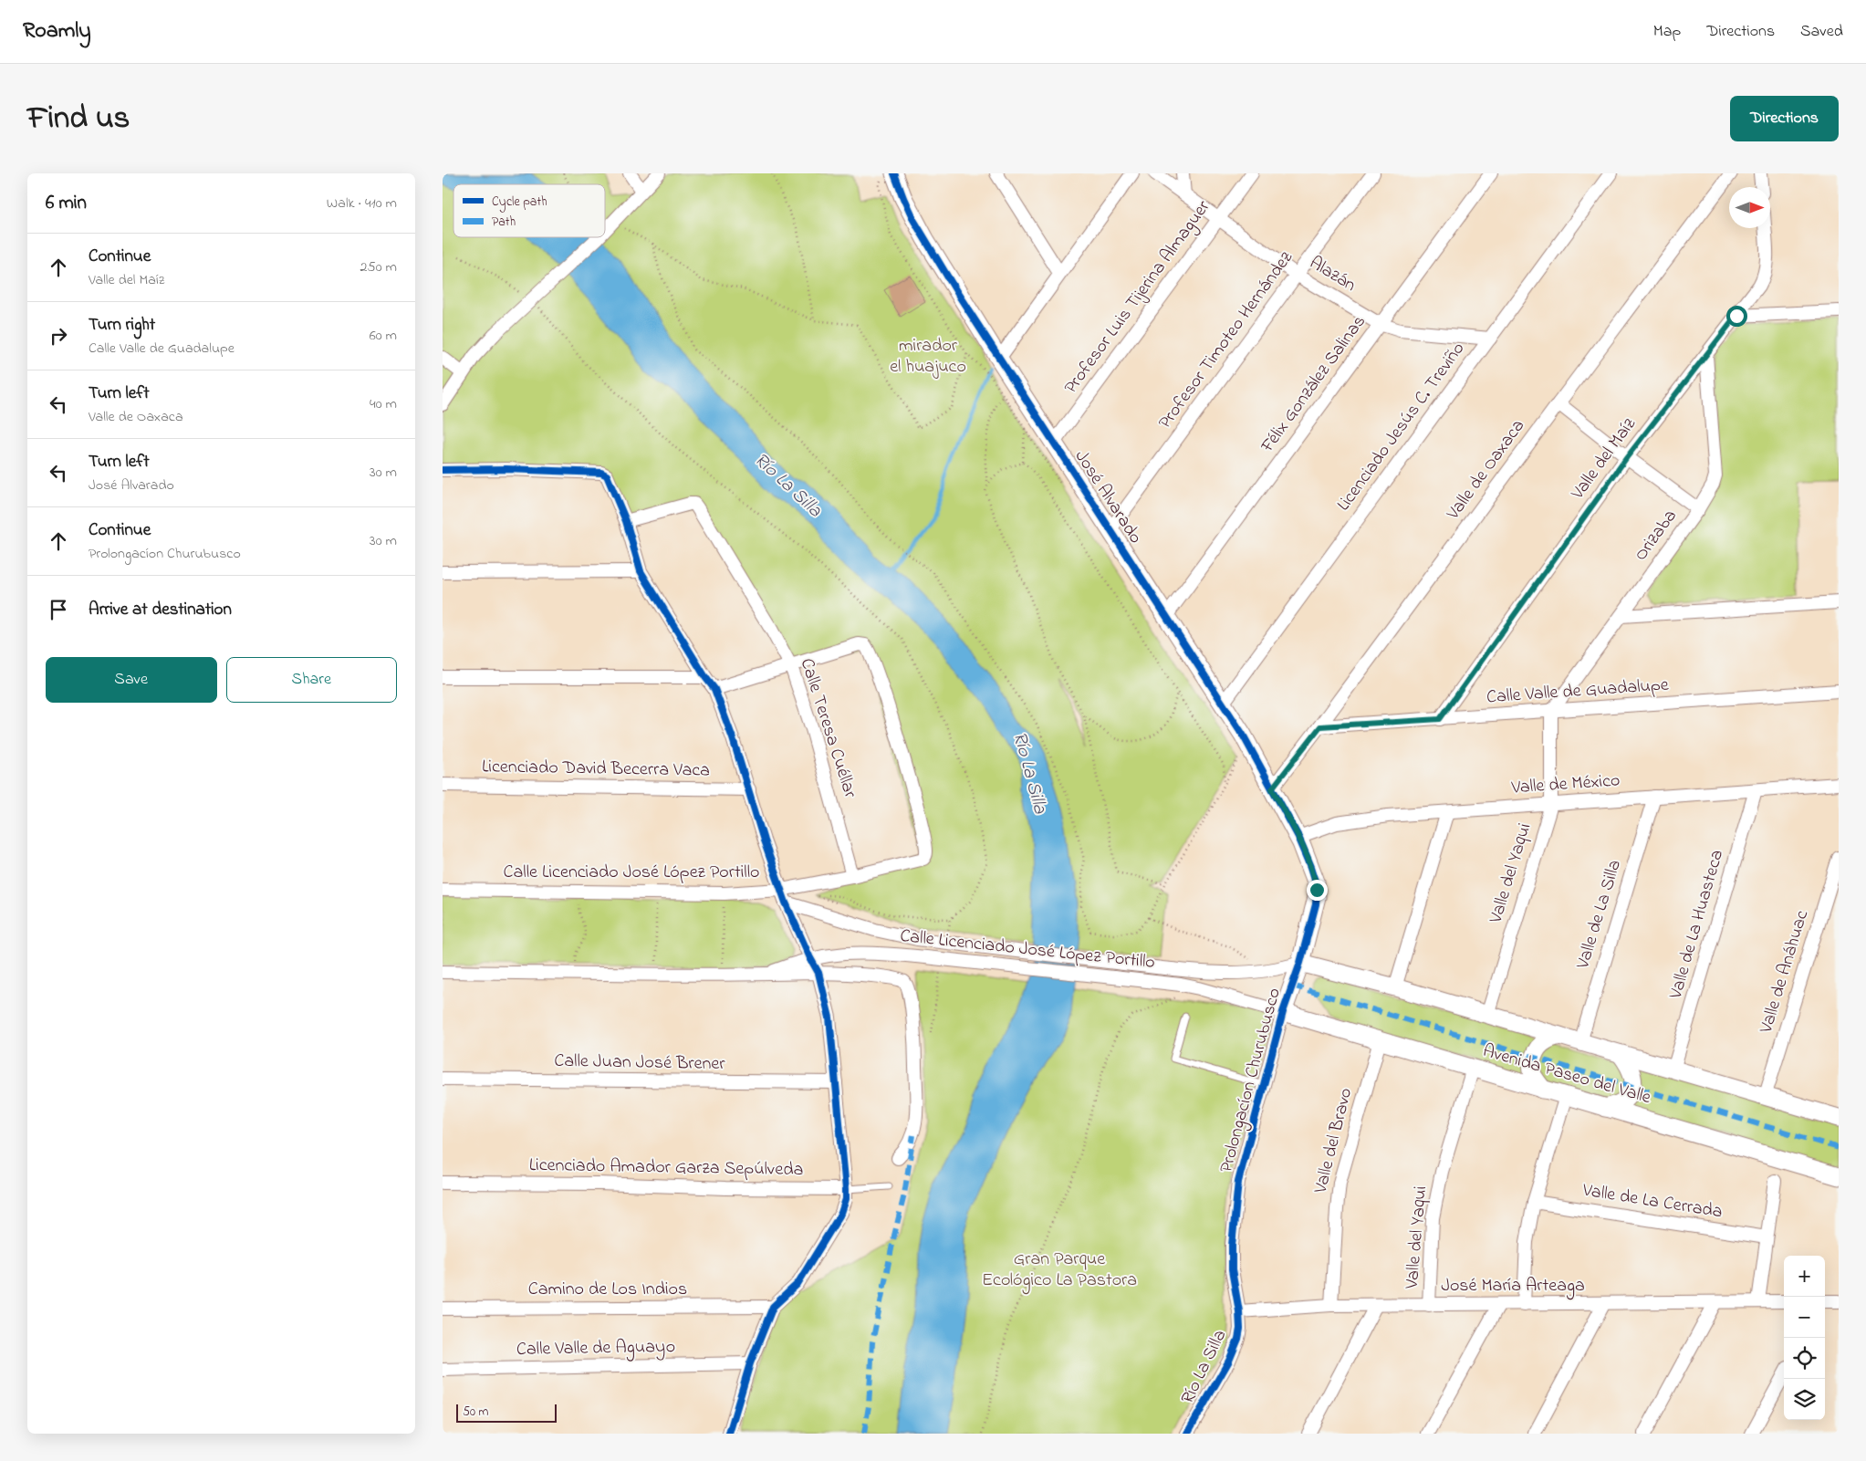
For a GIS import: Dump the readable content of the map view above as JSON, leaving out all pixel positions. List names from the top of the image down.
{
  "streets": {
    "street": [
      "Alazán",
      "Profesor Luis Tijerina Almaguer",
      "Profesor Timoteo Hernández",
      "Félix González Salinas",
      "Licenciado Jesús C. Treviño",
      "Valle del Maíz",
      "Valle de Oaxaca",
      "José Alvarado",
      "Orizaba",
      "Calle Valle de Guadalupe",
      "Calle Teresa Cuéllar",
      "Licenciado David Becerra Vaca",
      "Valle de México",
      "Calle Licenciado José López Portillo",
      "Valle del Yaqui",
      "Valle de La Silla",
      "Valle de La Huasteca",
      "Valle de Anáhuac",
      "Calle Juan José Brener",
      "Avenida Paseo del Valle",
      "Prolongacíon Churubusco",
      "Valle del Bravo",
      "Licenciado Amador Garza Sepúlveda",
      "Valle de La Cerrada",
      "José María Arteaga",
      "Camino de Los Indios",
      "Calle Valle de Aguayo",
      "Río La Silla"
    ]
  },
  "crossings": [
    ["Alazán", "Profesor Luis Tijerina Almaguer"],
    ["Alazán", "Profesor Timoteo Hernández"],
    ["Alazán", "Félix González Salinas"],
    ["Alazán", "Licenciado Jesús C. Treviño"],
    ["Profesor Luis Tijerina Almaguer", "José Alvarado"],
    ["Profesor Timoteo Hernández", "José Alvarado"],
    ["Félix González Salinas", "José Alvarado"],
    ["Licenciado Jesús C. Treviño", "José Alvarado"],
    ["Valle del Maíz", "Orizaba"],
    ["Valle del Maíz", "Calle Valle de Guadalupe"],
    ["Valle de Oaxaca", "José Alvarado"],
    ["Valle de Oaxaca", "Calle Valle de Guadalupe"],
    ["José Alvarado", "Valle de México"],
    ["José Alvarado", "Prolongacíon Churubusco"],
    ["Orizaba", "Calle Valle de Guadalupe"],
    ["Orizaba", "Valle del Yaqui"],
    ["Calle Valle de Guadalupe", "Valle del Yaqui"],
    ["Calle Teresa Cuéllar", "Calle Licenciado José López Portillo"],
    ["Valle de México", "Valle del Yaqui"],
    ["Valle de México", "Valle de La Silla"],
    ["Valle de México", "Valle de La Huasteca"],
    ["Valle de México", "Prolongacíon Churubusco"],
    ["Calle Licenciado José López Portillo", "Avenida Paseo del Valle"],
    ["Calle Licenciado José López Portillo", "Prolongacíon Churubusco"],
    ["Valle del Yaqui", "Avenida Paseo del Valle"],
    ["Valle del Yaqui", "José María Arteaga"],
    ["Valle de La Silla", "Avenida Paseo del Valle"],
    ["Valle de La Huasteca", "Avenida Paseo del Valle"],
    ["Valle de Anáhuac", "Avenida Paseo del Valle"],
    ["Avenida Paseo del Valle", "Prolongacíon Churubusco"],
    ["Avenida Paseo del Valle", "Valle del Bravo"],
    ["Prolongacíon Churubusco", "José María Arteaga"],
    ["Prolongacíon Churubusco", "Río La Silla"],
    ["Valle del Bravo", "José María Arteaga"],
    ["José María Arteaga", "Río La Silla"]
  ],
  "water": ["Río La Silla"],
  "parks": ["mirador el huajuco", "Gran Parque Ecológico La Pastora"],
  "legend": ["Cycle path", "Path"],
  "scale_bar": "50 m",
  "north": "right",
  "page": {
    "header": "Roamly",
    "nav": ["Map", "Directions", "Saved"],
    "title": "Find us",
    "buttons": [
      "Directions",
      ["Save", "Share"]
    ],
    "heading": ["6 min", "Walk · 410 m"],
    "list": [
      ["Continue", "Valle del Maíz", "250 m"],
      ["Turn right", "Calle Valle de Guadalupe", "60 m"],
      ["Turn left", "Valle de Oaxaca", "40 m"],
      ["Turn left", "José Alvarado", "30 m"],
      ["Continue", "Prolongacíon Churubusco", "30 m"],
      "Arrive at destination"
    ],
    "map_buttons": ["+", "−"],
    "scale": "50 m"
  }
}
